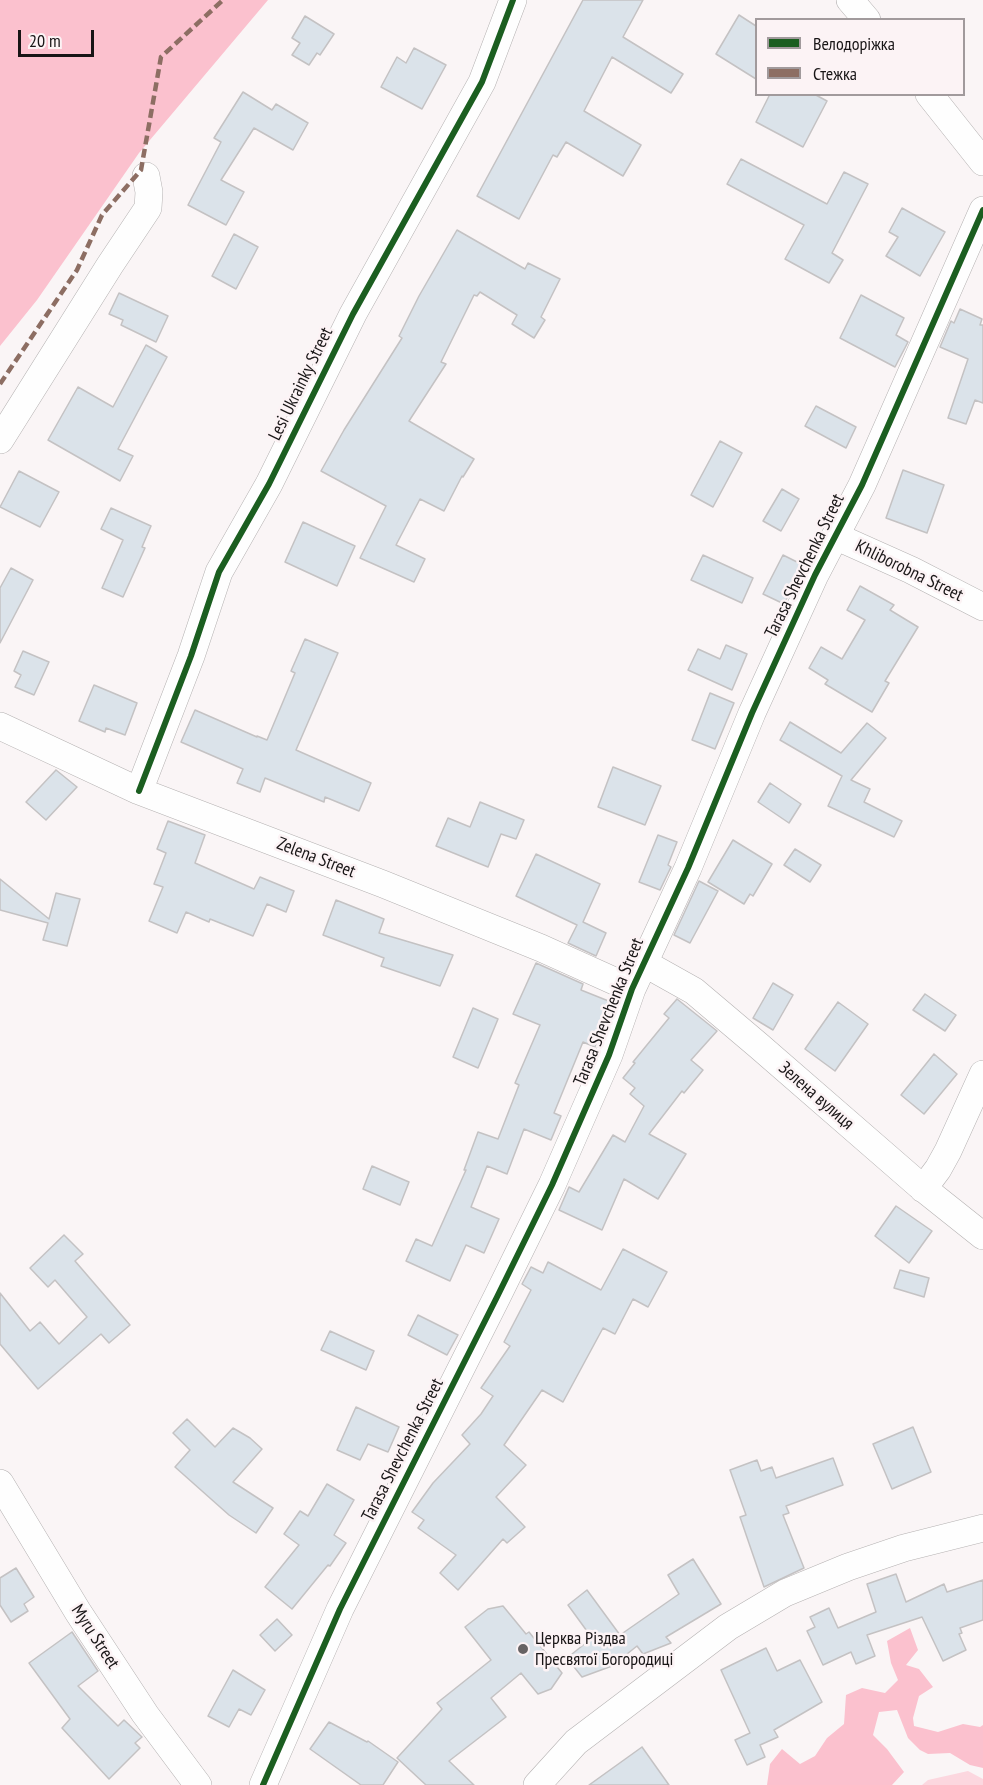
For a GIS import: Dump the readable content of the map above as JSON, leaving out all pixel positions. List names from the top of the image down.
{
  "streets": {
    "street": [
      "Lesi Ukrainky Street",
      "Tarasa Shevchenka Street",
      "Khliborobna Street",
      "Zelena Street",
      "Зелена вулиця",
      "Myru Street"
    ]
  },
  "crossings": [
    ["Lesi Ukrainky Street", "Zelena Street"],
    ["Tarasa Shevchenka Street", "Khliborobna Street"],
    ["Tarasa Shevchenka Street", "Zelena Street"],
    ["Tarasa Shevchenka Street", "Зелена вулиця"]
  ],
  "places": ["Церква Різдва Пресвятої Богородиці"],
  "legend": ["Велодоріжка", "Стежка"],
  "scale_bar": "20 m"
}
